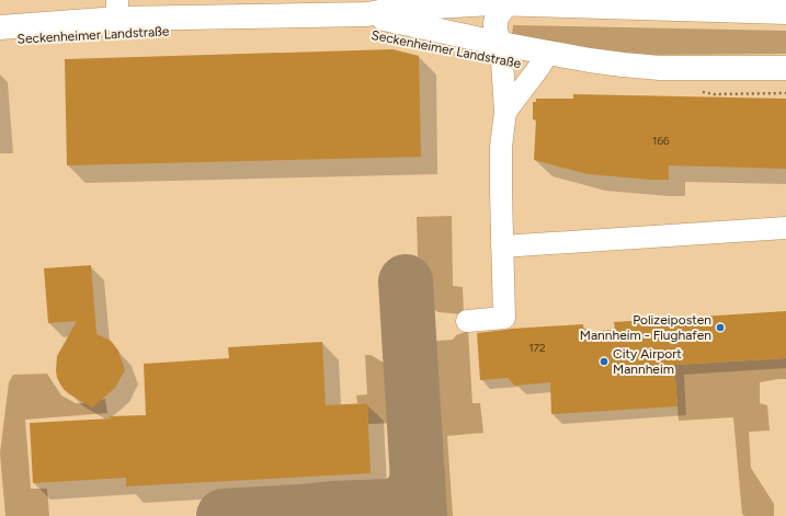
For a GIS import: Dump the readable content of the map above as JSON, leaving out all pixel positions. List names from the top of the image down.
{
  "streets": {
    "main road": ["Seckenheimer Landstraße"]
  },
  "places": ["Polizeiposten Mannheim - Flughafen", "City Airport Mannheim"],
  "house_numbers": ["166", "172"]
}
